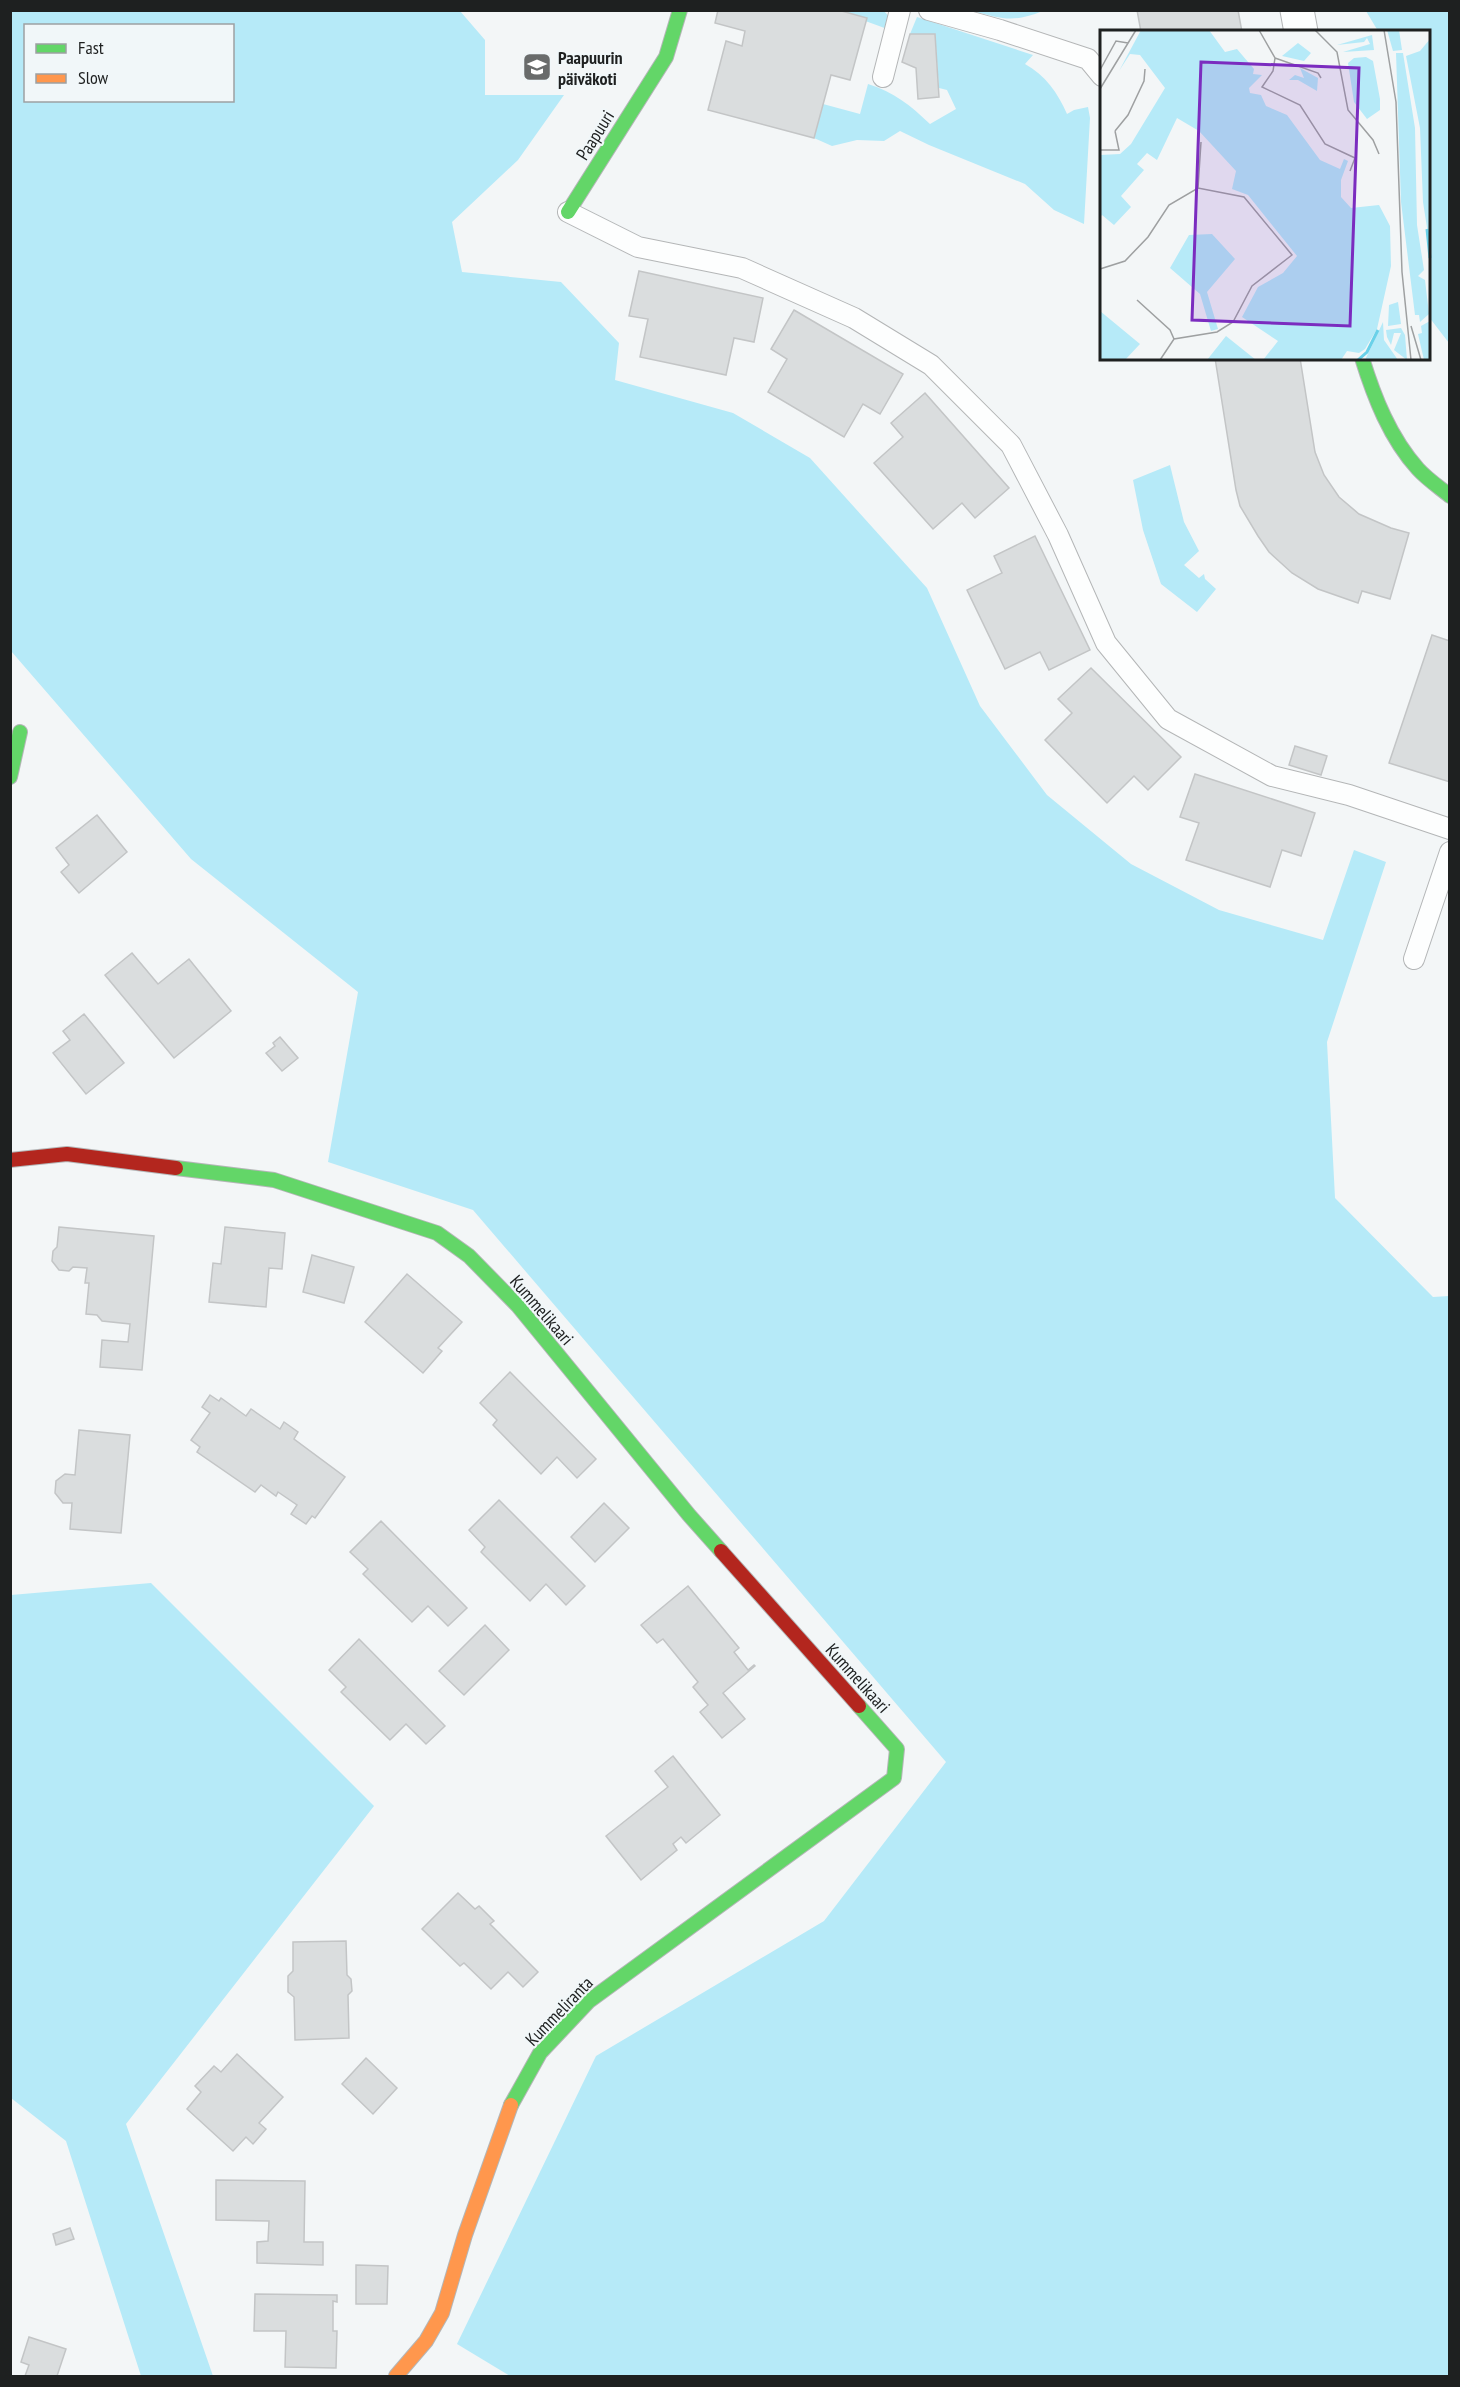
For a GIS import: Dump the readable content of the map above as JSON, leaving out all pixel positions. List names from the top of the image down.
{
  "streets": {
    "street": ["Paapuuri", "Kummelikaari", "Kummeliranta"]
  },
  "crossings": [
    ["Kummelikaari", "Kummeliranta"]
  ],
  "places": {
    "school or university": ["Paapuurin päiväkoti"]
  },
  "legend": ["Fast", "Slow"]
}
